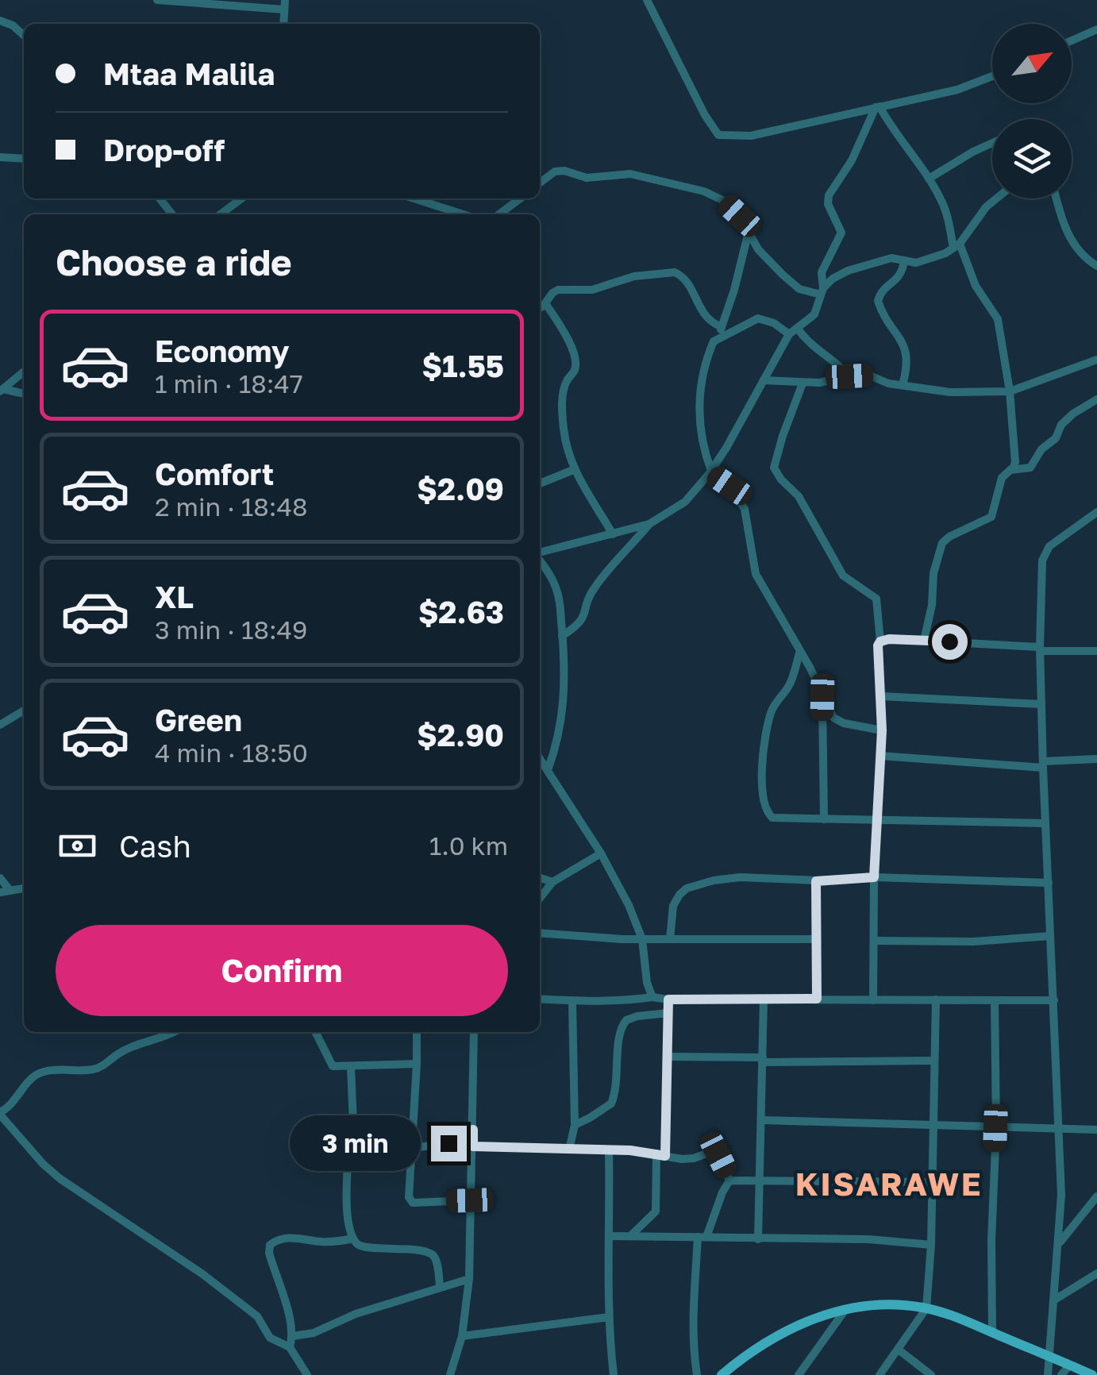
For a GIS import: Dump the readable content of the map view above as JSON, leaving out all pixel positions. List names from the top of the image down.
{
  "districts": ["KISARAWE"],
  "north": "top right",
  "page": {
    "banner": ["Mtaa Malila", "Drop-off"],
    "heading": "Choose a ride",
    "list": [
      {
        "name": "Economy",
        "note": "1 min · 18:47",
        "value": "$1.55"
      },
      {
        "name": "Comfort",
        "note": "2 min · 18:48",
        "value": "$2.09"
      },
      {
        "name": "XL",
        "note": "3 min · 18:49",
        "value": "$2.63"
      },
      {
        "name": "Green",
        "note": "4 min · 18:50",
        "value": "$2.90"
      }
    ],
    "pay": ["Cash", "1.0 km"],
    "buttons": "Confirm",
    "bubble": "3 min"
  }
}
